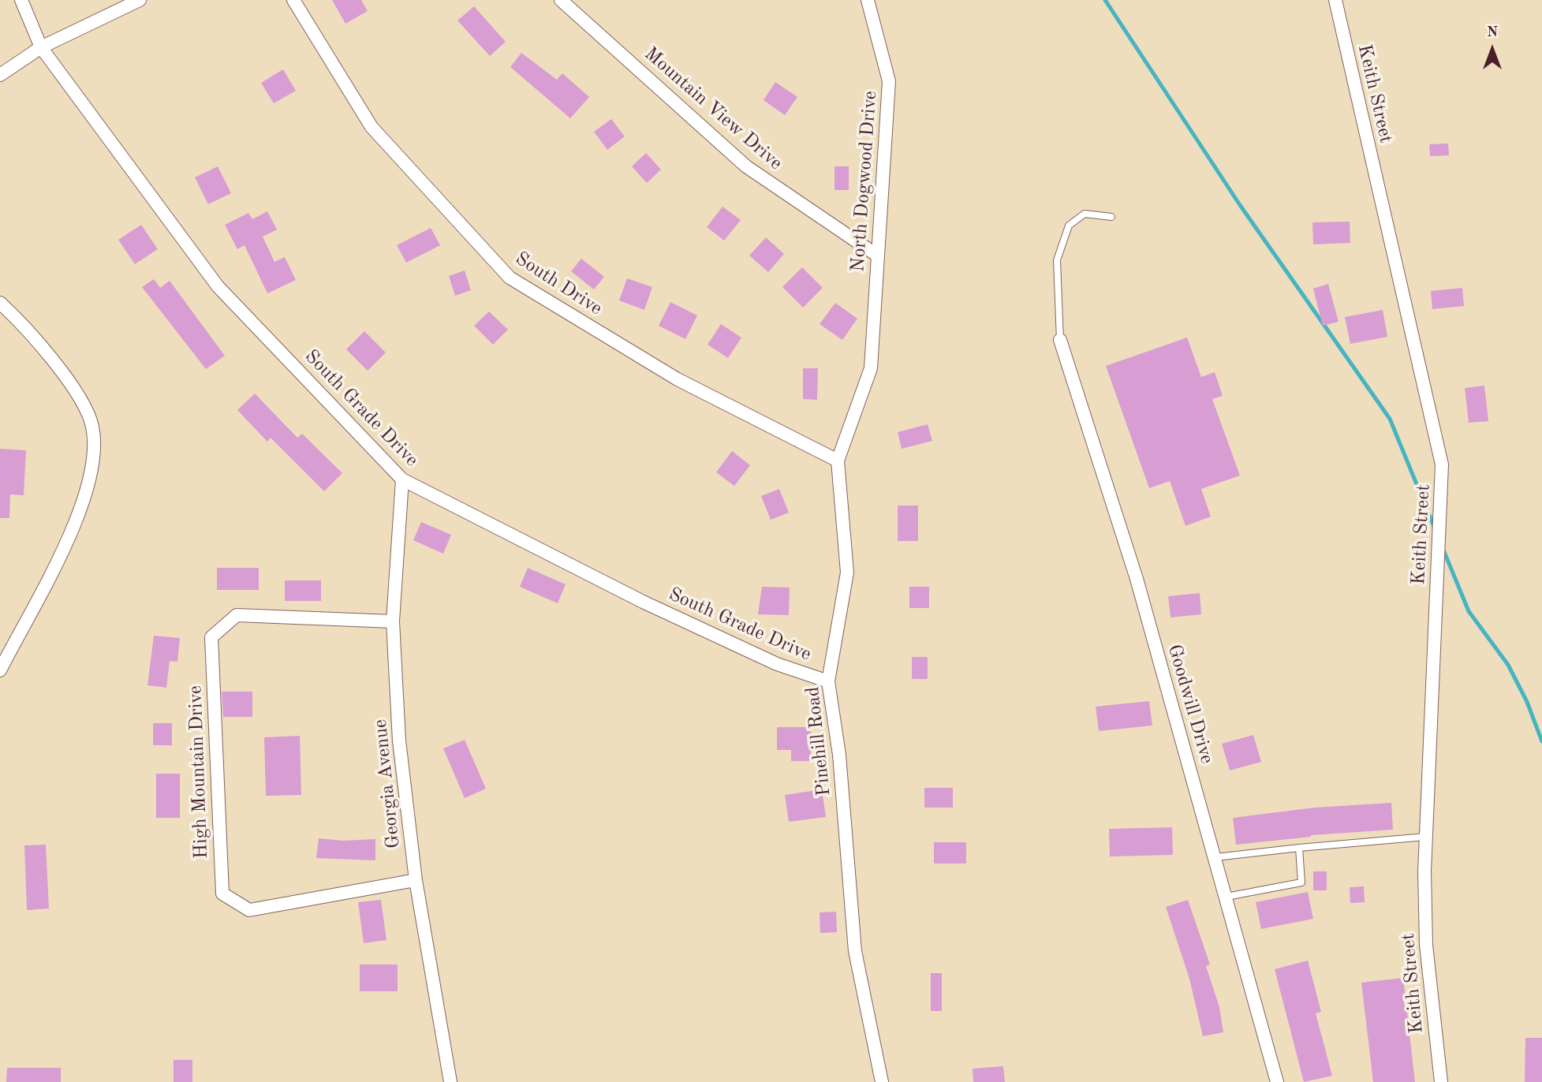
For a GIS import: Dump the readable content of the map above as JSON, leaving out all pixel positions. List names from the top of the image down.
{
  "streets": {
    "street": [
      "Keith Street",
      "Mountain View Drive",
      "North Dogwood Drive",
      "South Drive",
      "South Grade Drive",
      "Goodwill Drive",
      "Pinehill Road",
      "High Mountain Drive",
      "Georgia Avenue"
    ]
  },
  "crossings": [
    ["Mountain View Drive", "North Dogwood Drive"],
    ["North Dogwood Drive", "Pinehill Road"],
    ["South Drive", "Pinehill Road"],
    ["South Grade Drive", "Pinehill Road"],
    ["South Grade Drive", "Georgia Avenue"],
    ["High Mountain Drive", "Georgia Avenue"]
  ],
  "north": "top"
}
